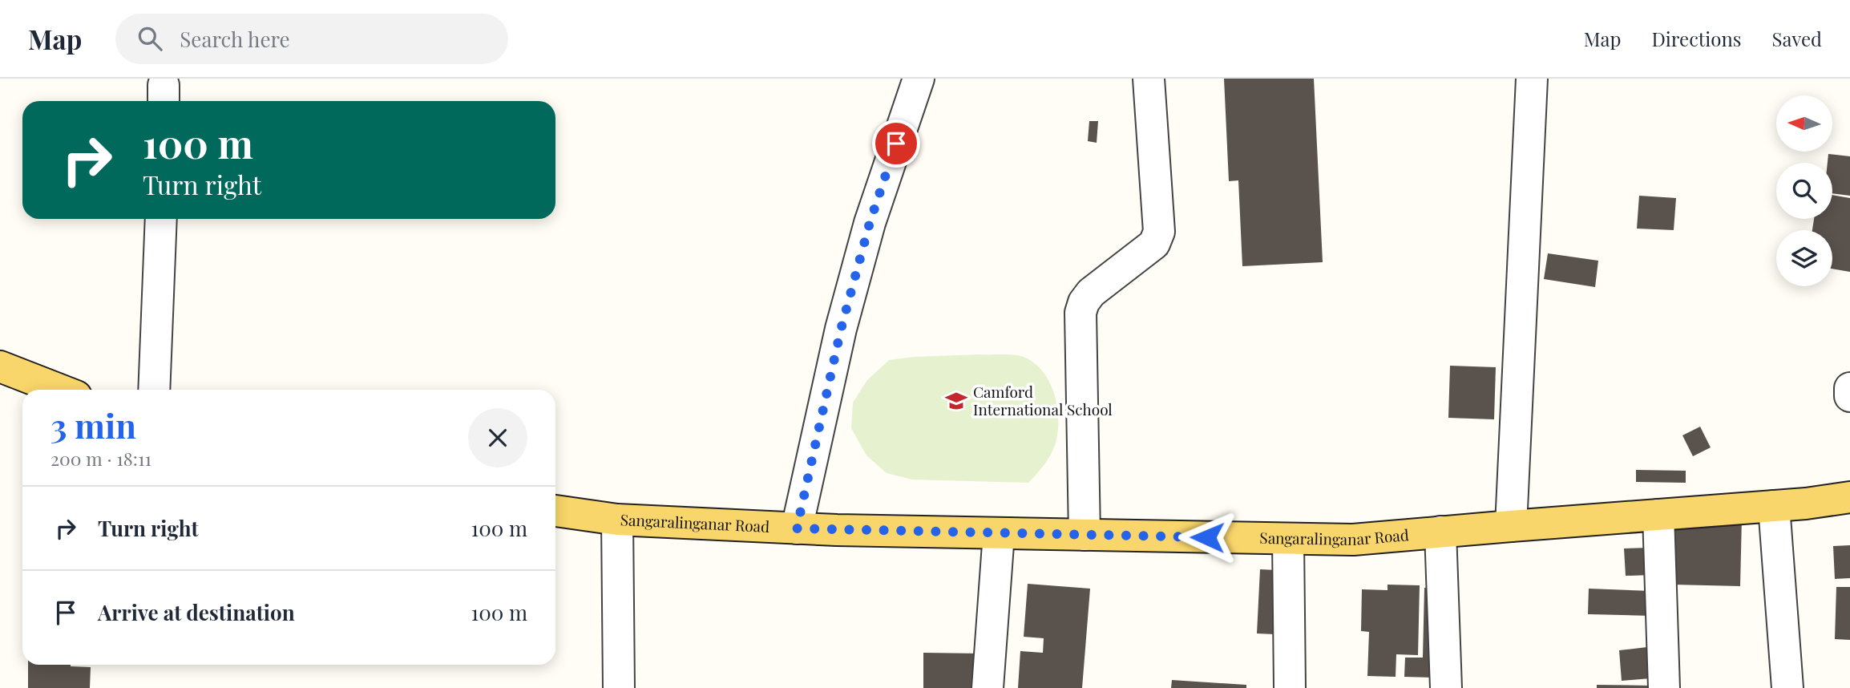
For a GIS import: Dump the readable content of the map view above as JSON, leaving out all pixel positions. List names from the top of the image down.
{
  "streets": {
    "main road": ["Sangaralinganar Road"]
  },
  "places": {
    "school or university": ["Camford International School"]
  },
  "north": "left",
  "page": {
    "header": "Map",
    "search": "Search here",
    "nav": ["Map", "Directions", "Saved"],
    "turn": ["100 m", "Turn right"],
    "heading": ["3 min", "200 m · 18:11"],
    "list": [
      {
        "name": "Turn right",
        "value": "100 m"
      },
      {
        "name": "Arrive at destination",
        "value": "100 m"
      }
    ]
  }
}
